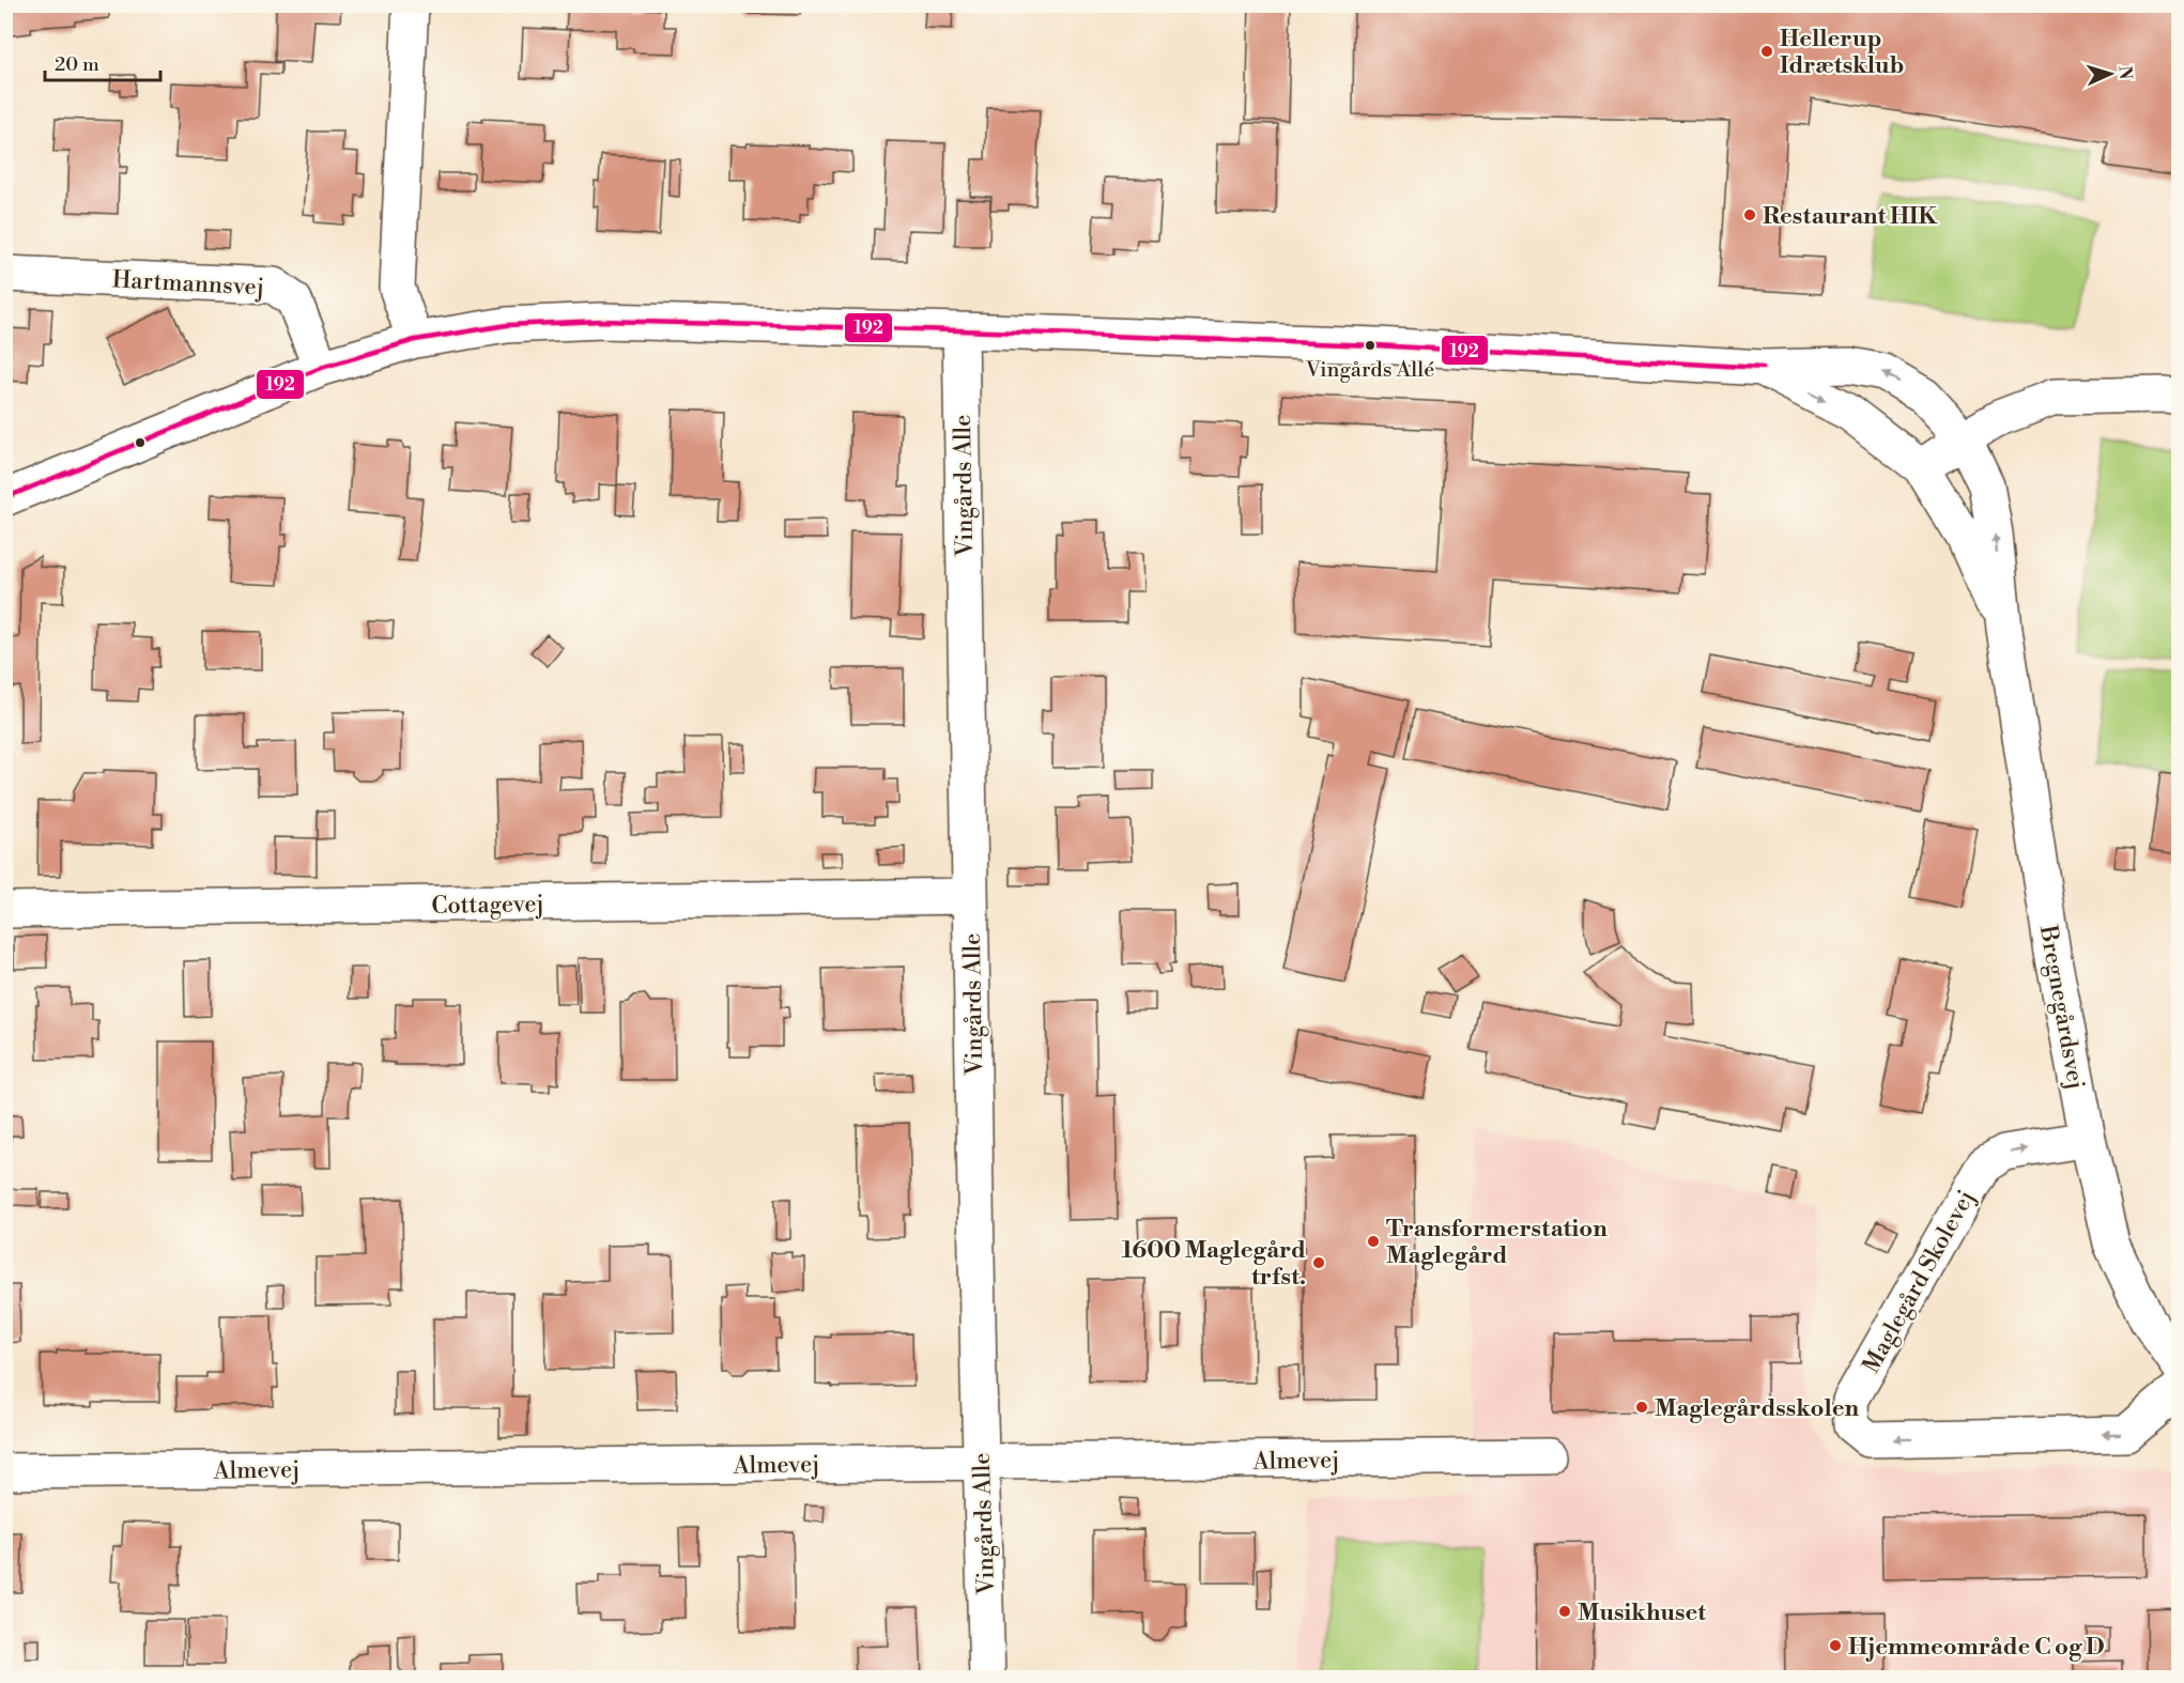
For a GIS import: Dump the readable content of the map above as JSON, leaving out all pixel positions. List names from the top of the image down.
{
  "streets": {
    "street": [
      "Hartmannsvej",
      "Vingårds Alle",
      "Cottagevej",
      "Bregnegårdsvej",
      "Maglegård Skolevej",
      "Almevej"
    ]
  },
  "crossings": [
    ["Vingårds Alle", "Cottagevej"],
    ["Vingårds Alle", "Almevej"],
    ["Bregnegårdsvej", "Maglegård Skolevej"]
  ],
  "places": [
    "Hellerup Idrætsklub",
    "Restaurant HIK",
    "Vingårds Allé",
    "Transformerstation Maglegård",
    "1600 Maglegård trfst.",
    "Maglegårdsskolen",
    "Musikhuset",
    "Hjemmeområde C og D"
  ],
  "lines": ["transit line 192"],
  "scale_bar": "20 m",
  "north": "right"
}
